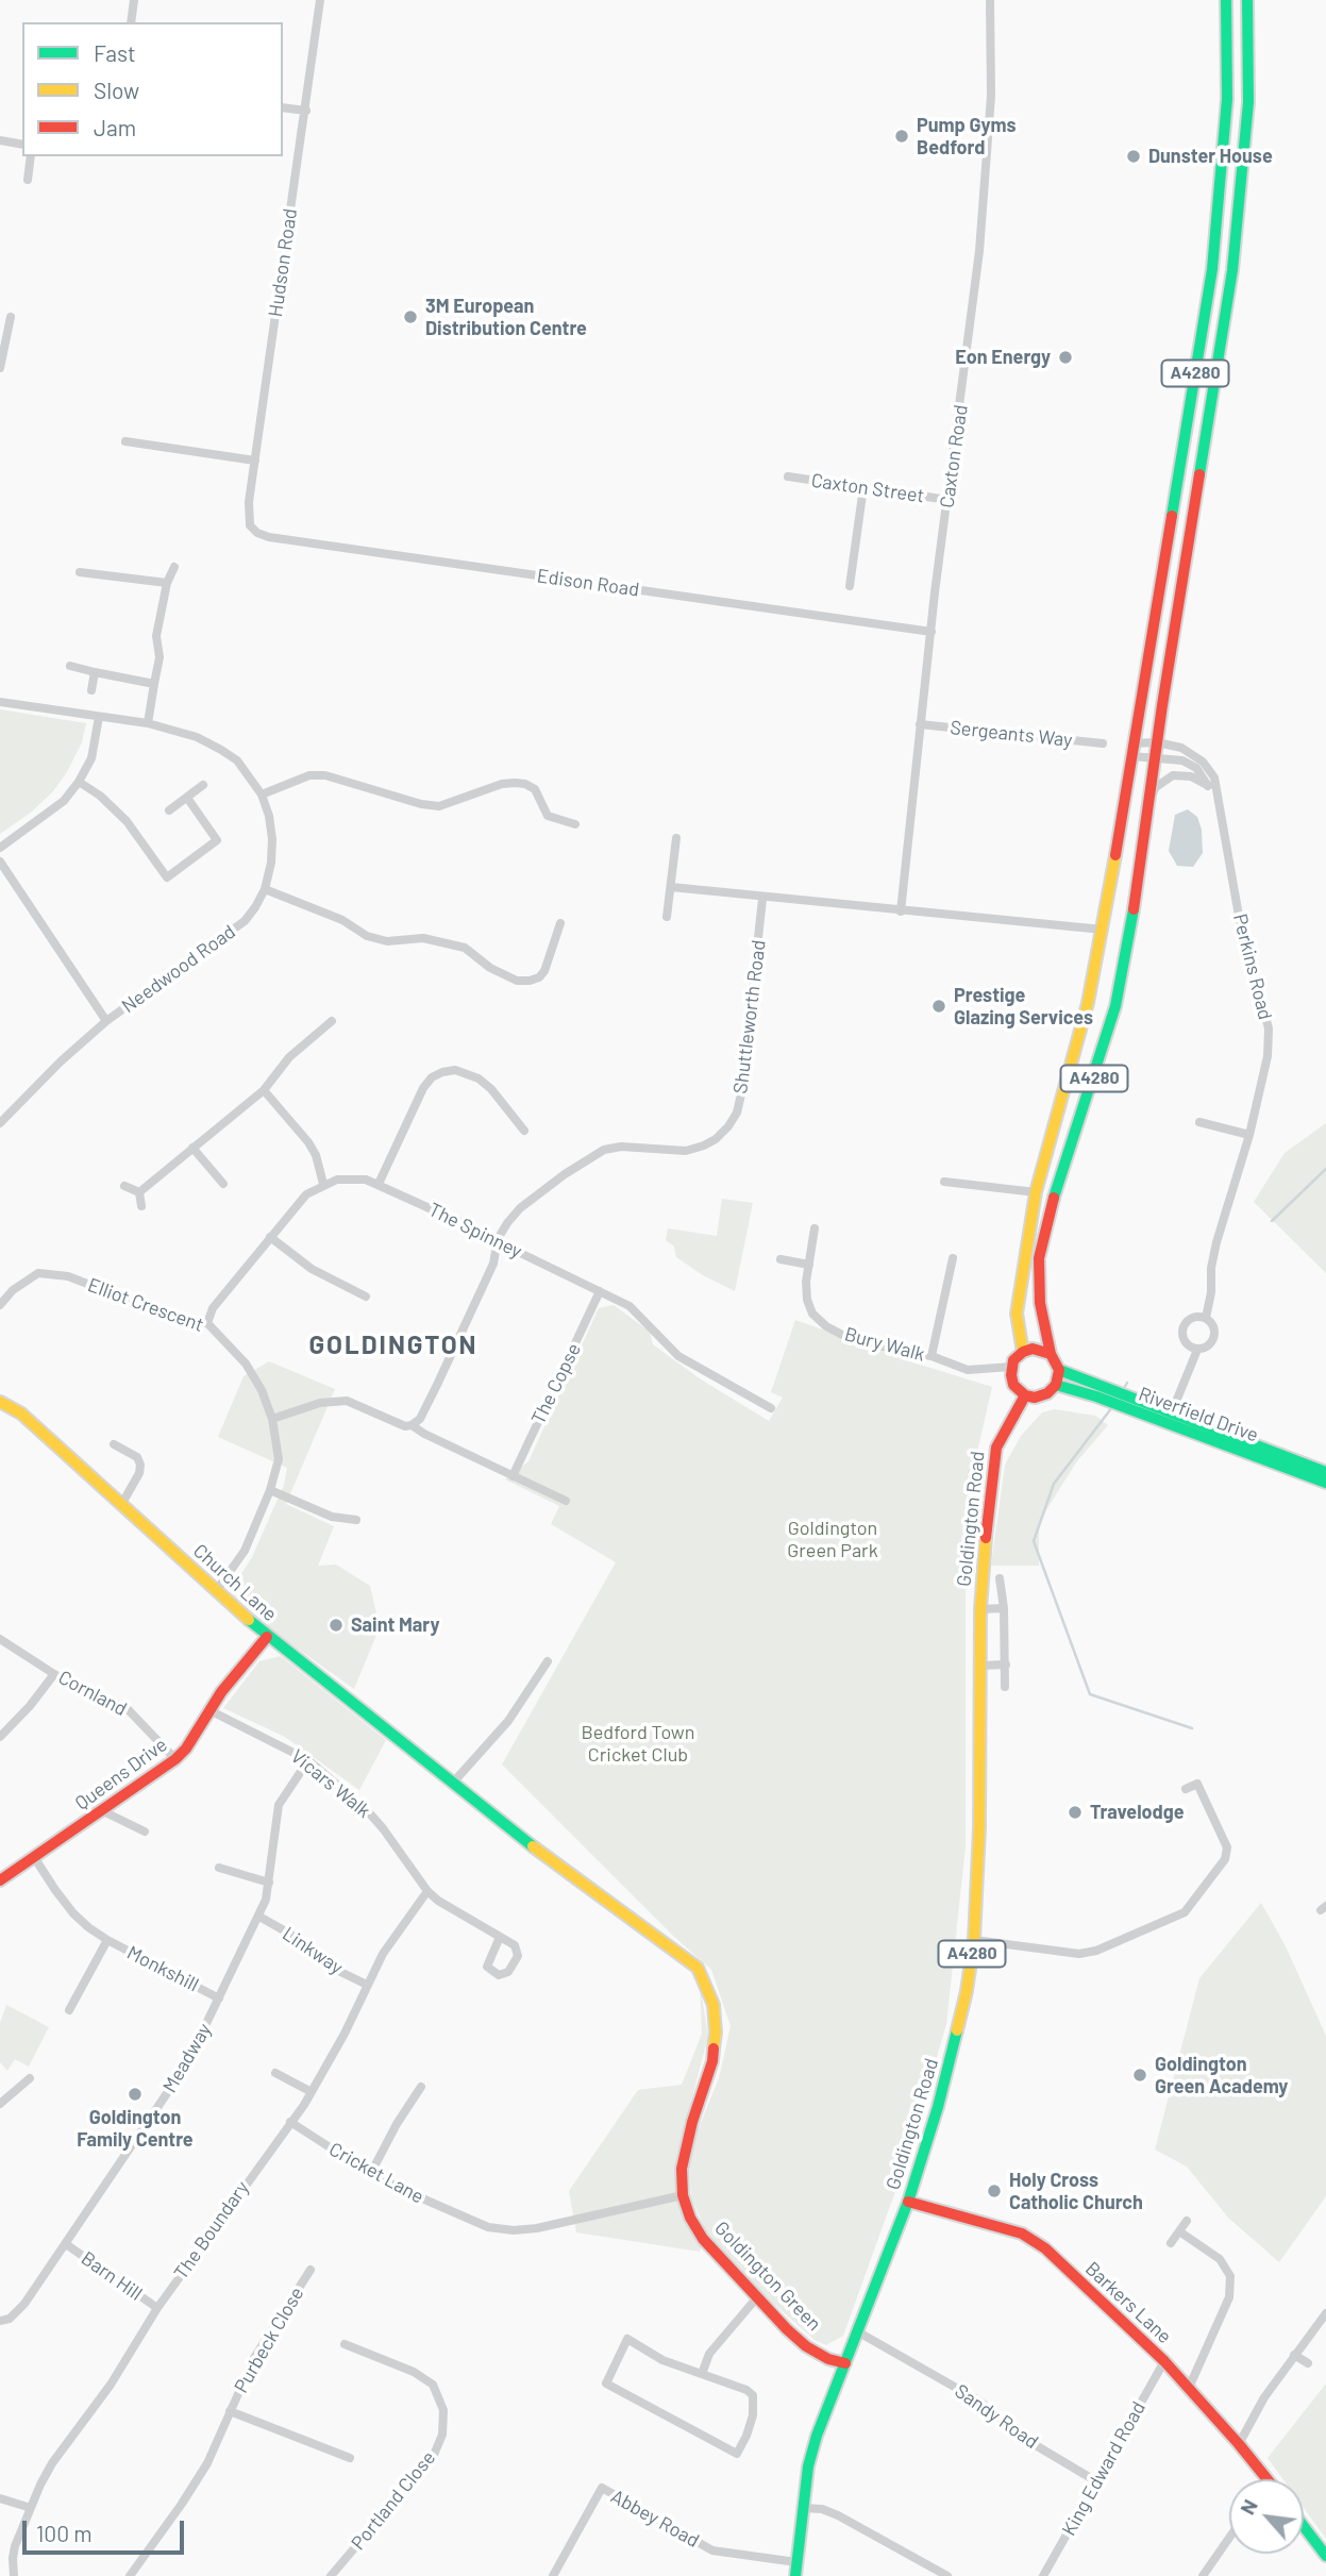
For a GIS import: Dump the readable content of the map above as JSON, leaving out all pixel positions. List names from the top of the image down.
{
  "streets": {
    "main road": [
      "A4280",
      "Riverfield Drive",
      "Goldington Road",
      "Church Lane",
      "Queens Drive",
      "Goldington Green",
      "Barkers Lane"
    ],
    "street": [
      "Hudson Road",
      "Caxton Road",
      "Caxton Street",
      "Edison Road",
      "Sergeants Way",
      "Perkins Road",
      "Needwood Road",
      "Shuttleworth Road",
      "The Spinney",
      "Elliot Crescent",
      "Bury Walk",
      "The Copse",
      "Cornland",
      "Vicars Walk",
      "Linkway",
      "Monkshill",
      "Meadway",
      "Cricket Lane",
      "The Boundary",
      "Barn Hill",
      "Purbeck Close",
      "Sandy Road",
      "King Edward Road",
      "Portland Close",
      "Abbey Road"
    ]
  },
  "crossings": [
    ["Hudson Road", "Edison Road"],
    ["A4280", "Perkins Road"],
    ["A4280", "Bury Walk"],
    ["A4280", "Riverfield Drive"],
    ["A4280", "Goldington Road"],
    ["Caxton Road", "Caxton Street"],
    ["Caxton Road", "Edison Road"],
    ["Caxton Road", "Sergeants Way"],
    ["Shuttleworth Road", "The Spinney"],
    ["The Spinney", "The Copse"],
    ["Elliot Crescent", "Church Lane"],
    ["Bury Walk", "Riverfield Drive"],
    ["Bury Walk", "Goldington Road"],
    ["Riverfield Drive", "Goldington Road"],
    ["Goldington Road", "Goldington Green"],
    ["Goldington Road", "Barkers Lane"],
    ["Goldington Road", "Sandy Road"],
    ["Goldington Road", "Abbey Road"],
    ["Church Lane", "Queens Drive"],
    ["Church Lane", "Goldington Green"],
    ["Cornland", "Queens Drive"],
    ["Queens Drive", "Vicars Walk"],
    ["Queens Drive", "Monkshill"],
    ["Vicars Walk", "Meadway"],
    ["Vicars Walk", "The Boundary"],
    ["Linkway", "Meadway"],
    ["Linkway", "The Boundary"],
    ["Monkshill", "Meadway"],
    ["Meadway", "Barn Hill"],
    ["Cricket Lane", "The Boundary"],
    ["Cricket Lane", "Goldington Green"],
    ["The Boundary", "Barn Hill"],
    ["Barkers Lane", "King Edward Road"],
    ["Sandy Road", "King Edward Road"]
  ],
  "districts": ["GOLDINGTON"],
  "parks": ["Goldington Green Park", "Bedford Town Cricket Club"],
  "places": [
    "Pump Gyms Bedford",
    "Dunster House",
    "3M European Distribution Centre",
    "Eon Energy",
    "Prestige Glazing Services",
    "Saint Mary",
    "Travelodge",
    "Goldington Green Academy",
    "Goldington Family Centre",
    "Holy Cross Catholic Church"
  ],
  "legend": ["Fast", "Slow", "Jam"],
  "scale_bar": "100 m",
  "north": "top left"
}
